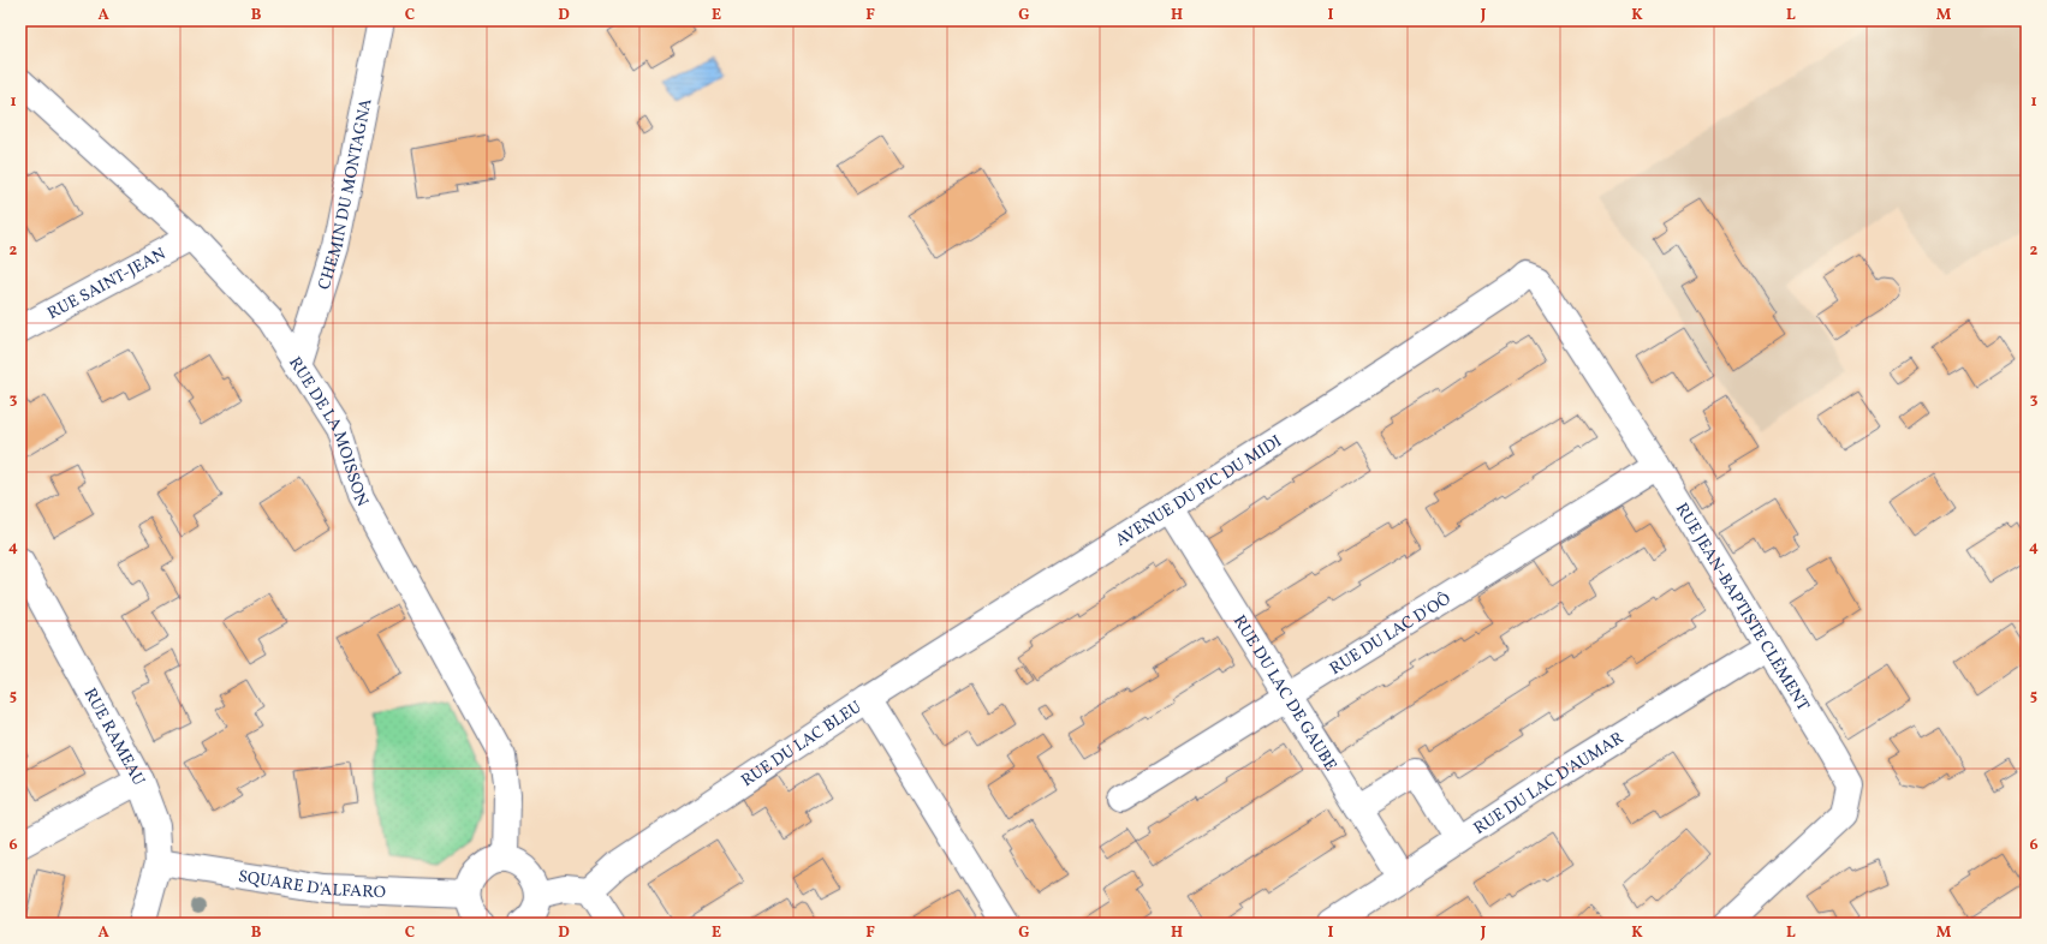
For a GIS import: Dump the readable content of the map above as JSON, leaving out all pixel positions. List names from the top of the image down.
{
  "streets": {
    "street": [
      "CHEMIN DU MONTAGNA",
      "RUE SAINT-JEAN",
      "RUE DE LA MOISSON",
      "AVENUE DU PIC DU MIDI",
      "RUE JEAN-BAPTISTE CLÉMENT",
      "RUE DU LAC D'OÔ",
      "RUE DU LAC DE GAUBE",
      "RUE RAMEAU",
      "RUE DU LAC BLEU",
      "RUE DU LAC D'AUMAR",
      "SQUARE D'ALFARO"
    ]
  },
  "crossings": [
    ["CHEMIN DU MONTAGNA", "RUE DE LA MOISSON"],
    ["RUE SAINT-JEAN", "RUE DE LA MOISSON"],
    ["AVENUE DU PIC DU MIDI", "RUE JEAN-BAPTISTE CLÉMENT"],
    ["AVENUE DU PIC DU MIDI", "RUE DU LAC DE GAUBE"],
    ["AVENUE DU PIC DU MIDI", "RUE DU LAC BLEU"],
    ["RUE JEAN-BAPTISTE CLÉMENT", "RUE DU LAC D'OÔ"],
    ["RUE JEAN-BAPTISTE CLÉMENT", "RUE DU LAC D'AUMAR"],
    ["RUE DU LAC D'OÔ", "RUE DU LAC DE GAUBE"],
    ["RUE DU LAC DE GAUBE", "RUE DU LAC D'AUMAR"],
    ["RUE RAMEAU", "SQUARE D'ALFARO"]
  ],
  "grid": {
    "columns": [
      "A",
      "B",
      "C",
      "D",
      "E",
      "F",
      "G",
      "H",
      "I",
      "J",
      "K",
      "L",
      "M"
    ],
    "rows": [
      "1",
      "2",
      "3",
      "4",
      "5",
      "6"
    ]
  }
}
